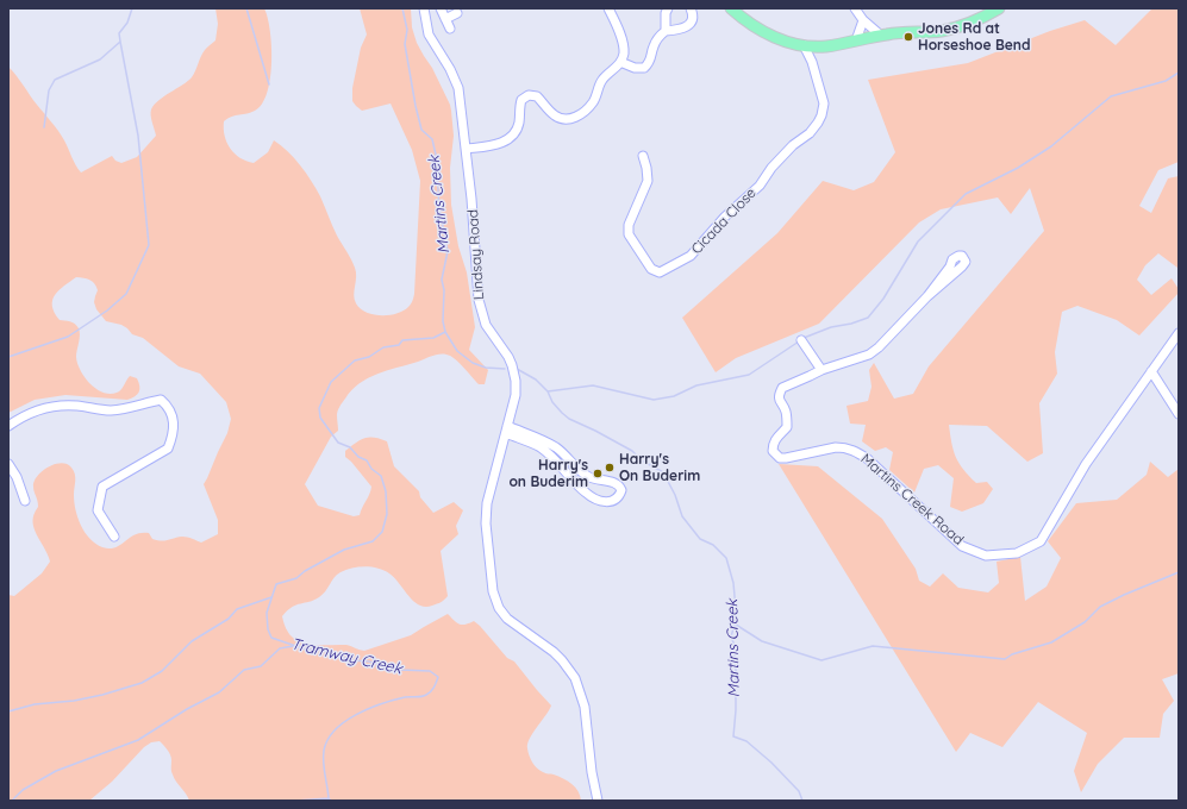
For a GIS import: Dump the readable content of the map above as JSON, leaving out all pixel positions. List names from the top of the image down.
{
  "streets": {
    "street": ["Cicada Close", "Lindsay Road", "Martins Creek Road"]
  },
  "water": ["Martins Creek", "Tramway Creek"],
  "places": ["Jones Rd at Horseshoe Bend", "Harry's On Buderim", "Harry's on Buderim"]
}
